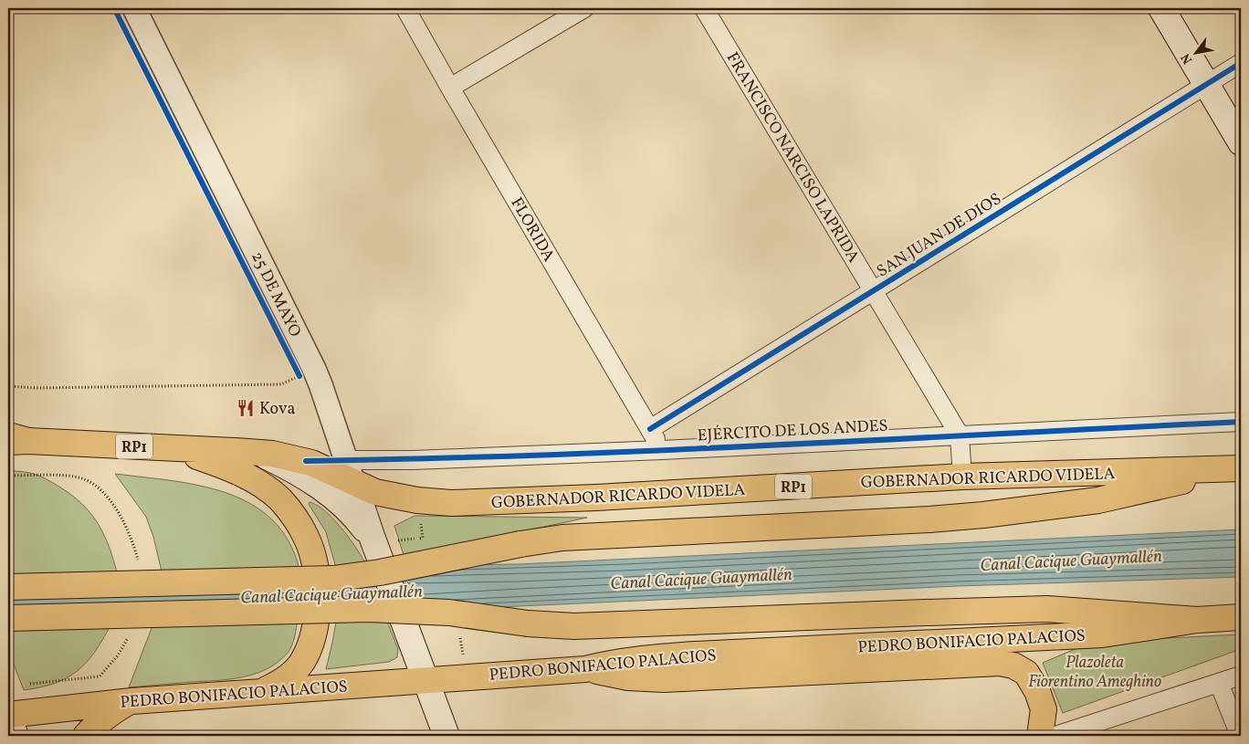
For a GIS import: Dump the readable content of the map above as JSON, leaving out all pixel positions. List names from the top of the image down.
{
  "streets": {
    "highway": ["RP1", "GOBERNADOR RICARDO VIDELA", "PEDRO BONIFACIO PALACIOS"],
    "main road": ["25 DE MAYO"],
    "street": [
      "FRANCISCO NARCISO LAPRIDA",
      "FLORIDA",
      "SAN JUAN DE DIOS",
      "EJÉRCITO DE LOS ANDES"
    ]
  },
  "crossings": [
    ["FRANCISCO NARCISO LAPRIDA", "SAN JUAN DE DIOS"],
    ["FRANCISCO NARCISO LAPRIDA", "EJÉRCITO DE LOS ANDES"],
    ["FRANCISCO NARCISO LAPRIDA", "GOBERNADOR RICARDO VIDELA"],
    ["FLORIDA", "SAN JUAN DE DIOS"],
    ["FLORIDA", "EJÉRCITO DE LOS ANDES"],
    ["25 DE MAYO", "EJÉRCITO DE LOS ANDES"],
    ["25 DE MAYO", "GOBERNADOR RICARDO VIDELA"],
    ["25 DE MAYO", "PEDRO BONIFACIO PALACIOS"],
    ["EJÉRCITO DE LOS ANDES", "GOBERNADOR RICARDO VIDELA"]
  ],
  "water": ["Canal Cacique Guaymallén"],
  "parks": ["Plazoleta Fiorentino Ameghino"],
  "places": {
    "restaurant": ["Kova"]
  },
  "north": "bottom left"
}
